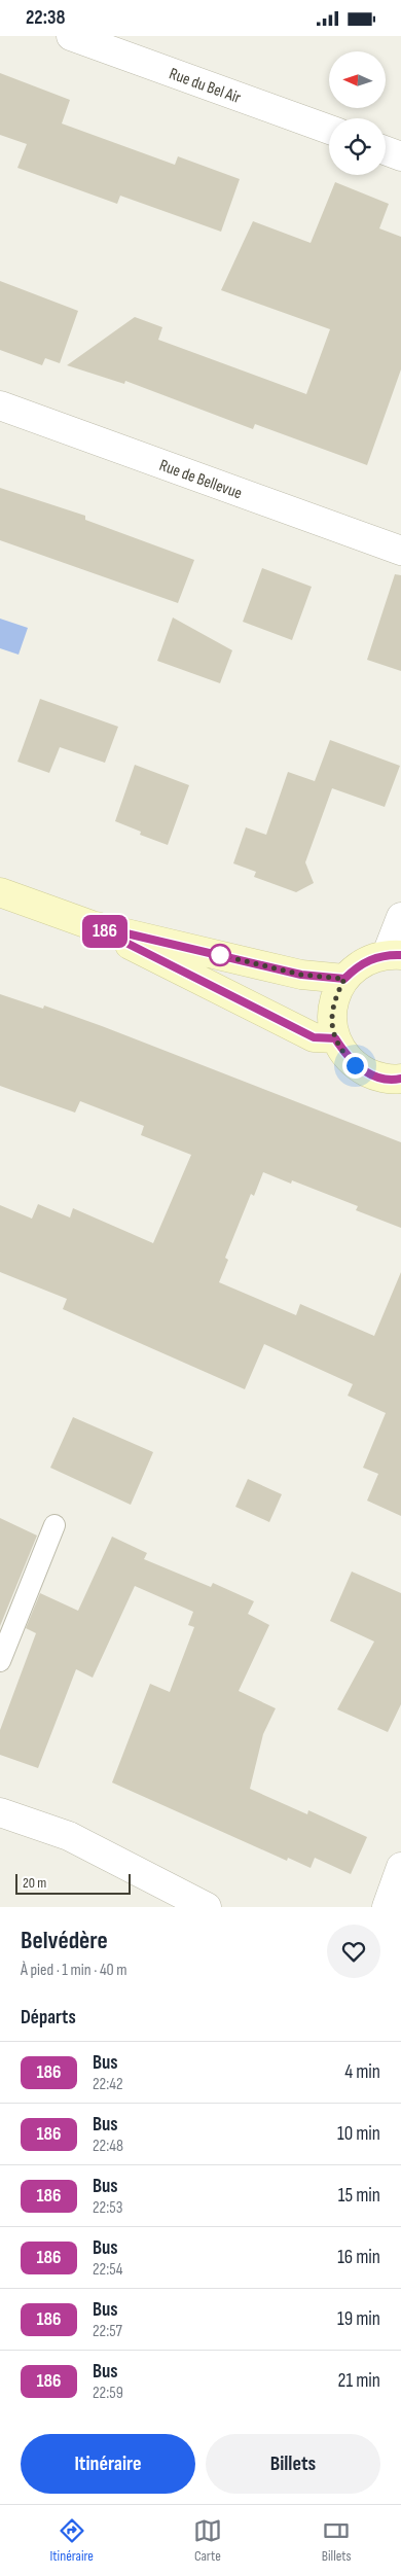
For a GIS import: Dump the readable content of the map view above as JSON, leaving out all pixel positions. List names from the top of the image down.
{
  "streets": {
    "street": ["Rue du Bel Air", "Rue de Bellevue"]
  },
  "lines": ["bus line 186"],
  "scale_bar": "20 m",
  "north": "left",
  "page": {
    "status": "22:38",
    "on_map": "186",
    "scale": "20 m",
    "heading": [
      ["Belvédère", "À pied · 1 min · 40 m"],
      "Départs"
    ],
    "list": [
      {
        "mark": "186",
        "name": "Bus",
        "note": "22:42",
        "value": "4 min"
      },
      {
        "mark": "186",
        "name": "Bus",
        "note": "22:48",
        "value": "10 min"
      },
      {
        "mark": "186",
        "name": "Bus",
        "note": "22:53",
        "value": "15 min"
      },
      {
        "mark": "186",
        "name": "Bus",
        "note": "22:54",
        "value": "16 min"
      },
      {
        "mark": "186",
        "name": "Bus",
        "note": "22:57",
        "value": "19 min"
      },
      {
        "mark": "186",
        "name": "Bus",
        "note": "22:59",
        "value": "21 min"
      }
    ],
    "buttons": ["Itinéraire", "Billets"],
    "tabs": ["Itinéraire", "Carte", "Billets"]
  }
}
